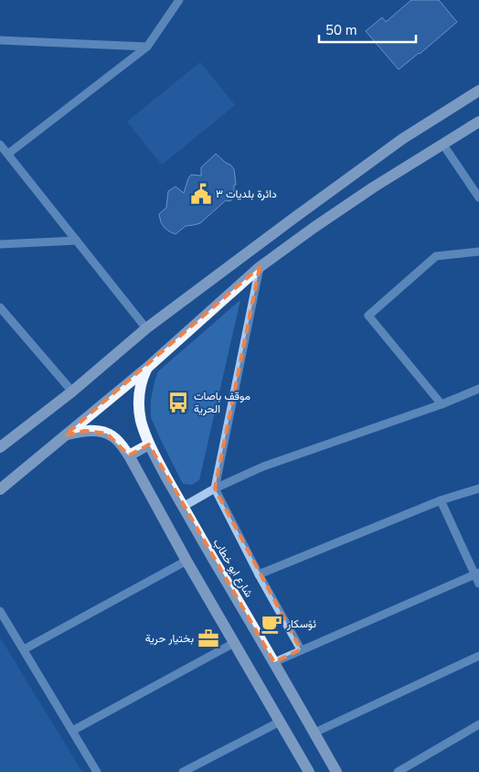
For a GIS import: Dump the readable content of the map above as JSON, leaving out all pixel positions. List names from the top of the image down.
{
  "streets": {
    "main road": ["شارع ابو خطاب"]
  },
  "places": {
    "public building": ["دائرة بلديات ٣"],
    "bus stop": ["موقف باصات الحریة"],
    "cafe": ["ئۆسکار"],
    "office": ["بختيار حرية"]
  },
  "scale_bar": "50 m"
}
